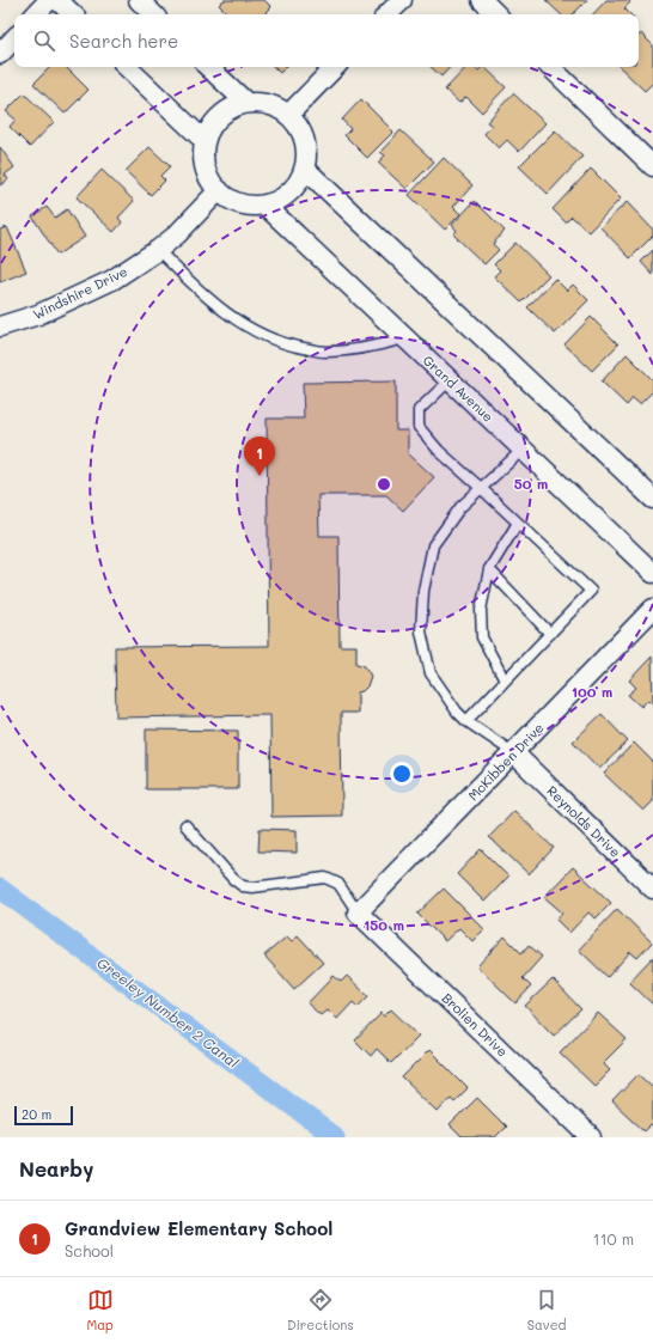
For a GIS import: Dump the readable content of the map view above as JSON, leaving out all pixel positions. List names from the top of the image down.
{
  "streets": {
    "street": [
      "Windshire Drive",
      "Grand Avenue",
      "McKibben Drive",
      "Reynolds Drive",
      "Brolien Drive"
    ]
  },
  "crossings": [
    ["Windshire Drive", "Grand Avenue"],
    ["McKibben Drive", "Reynolds Drive"],
    ["McKibben Drive", "Brolien Drive"]
  ],
  "water": ["Greeley Number 2 Canal"],
  "scale_bar": "20 m",
  "page": {
    "search": "Search here",
    "pins": "1",
    "scale": "20 m",
    "heading": "Nearby",
    "list": [
      {
        "mark": "1",
        "name": "Grandview Elementary School",
        "note": "School",
        "value": "110 m"
      }
    ],
    "nav": ["Map", "Directions", "Saved"]
  },
  "rings": ["50 m", "100 m", "150 m"]
}
